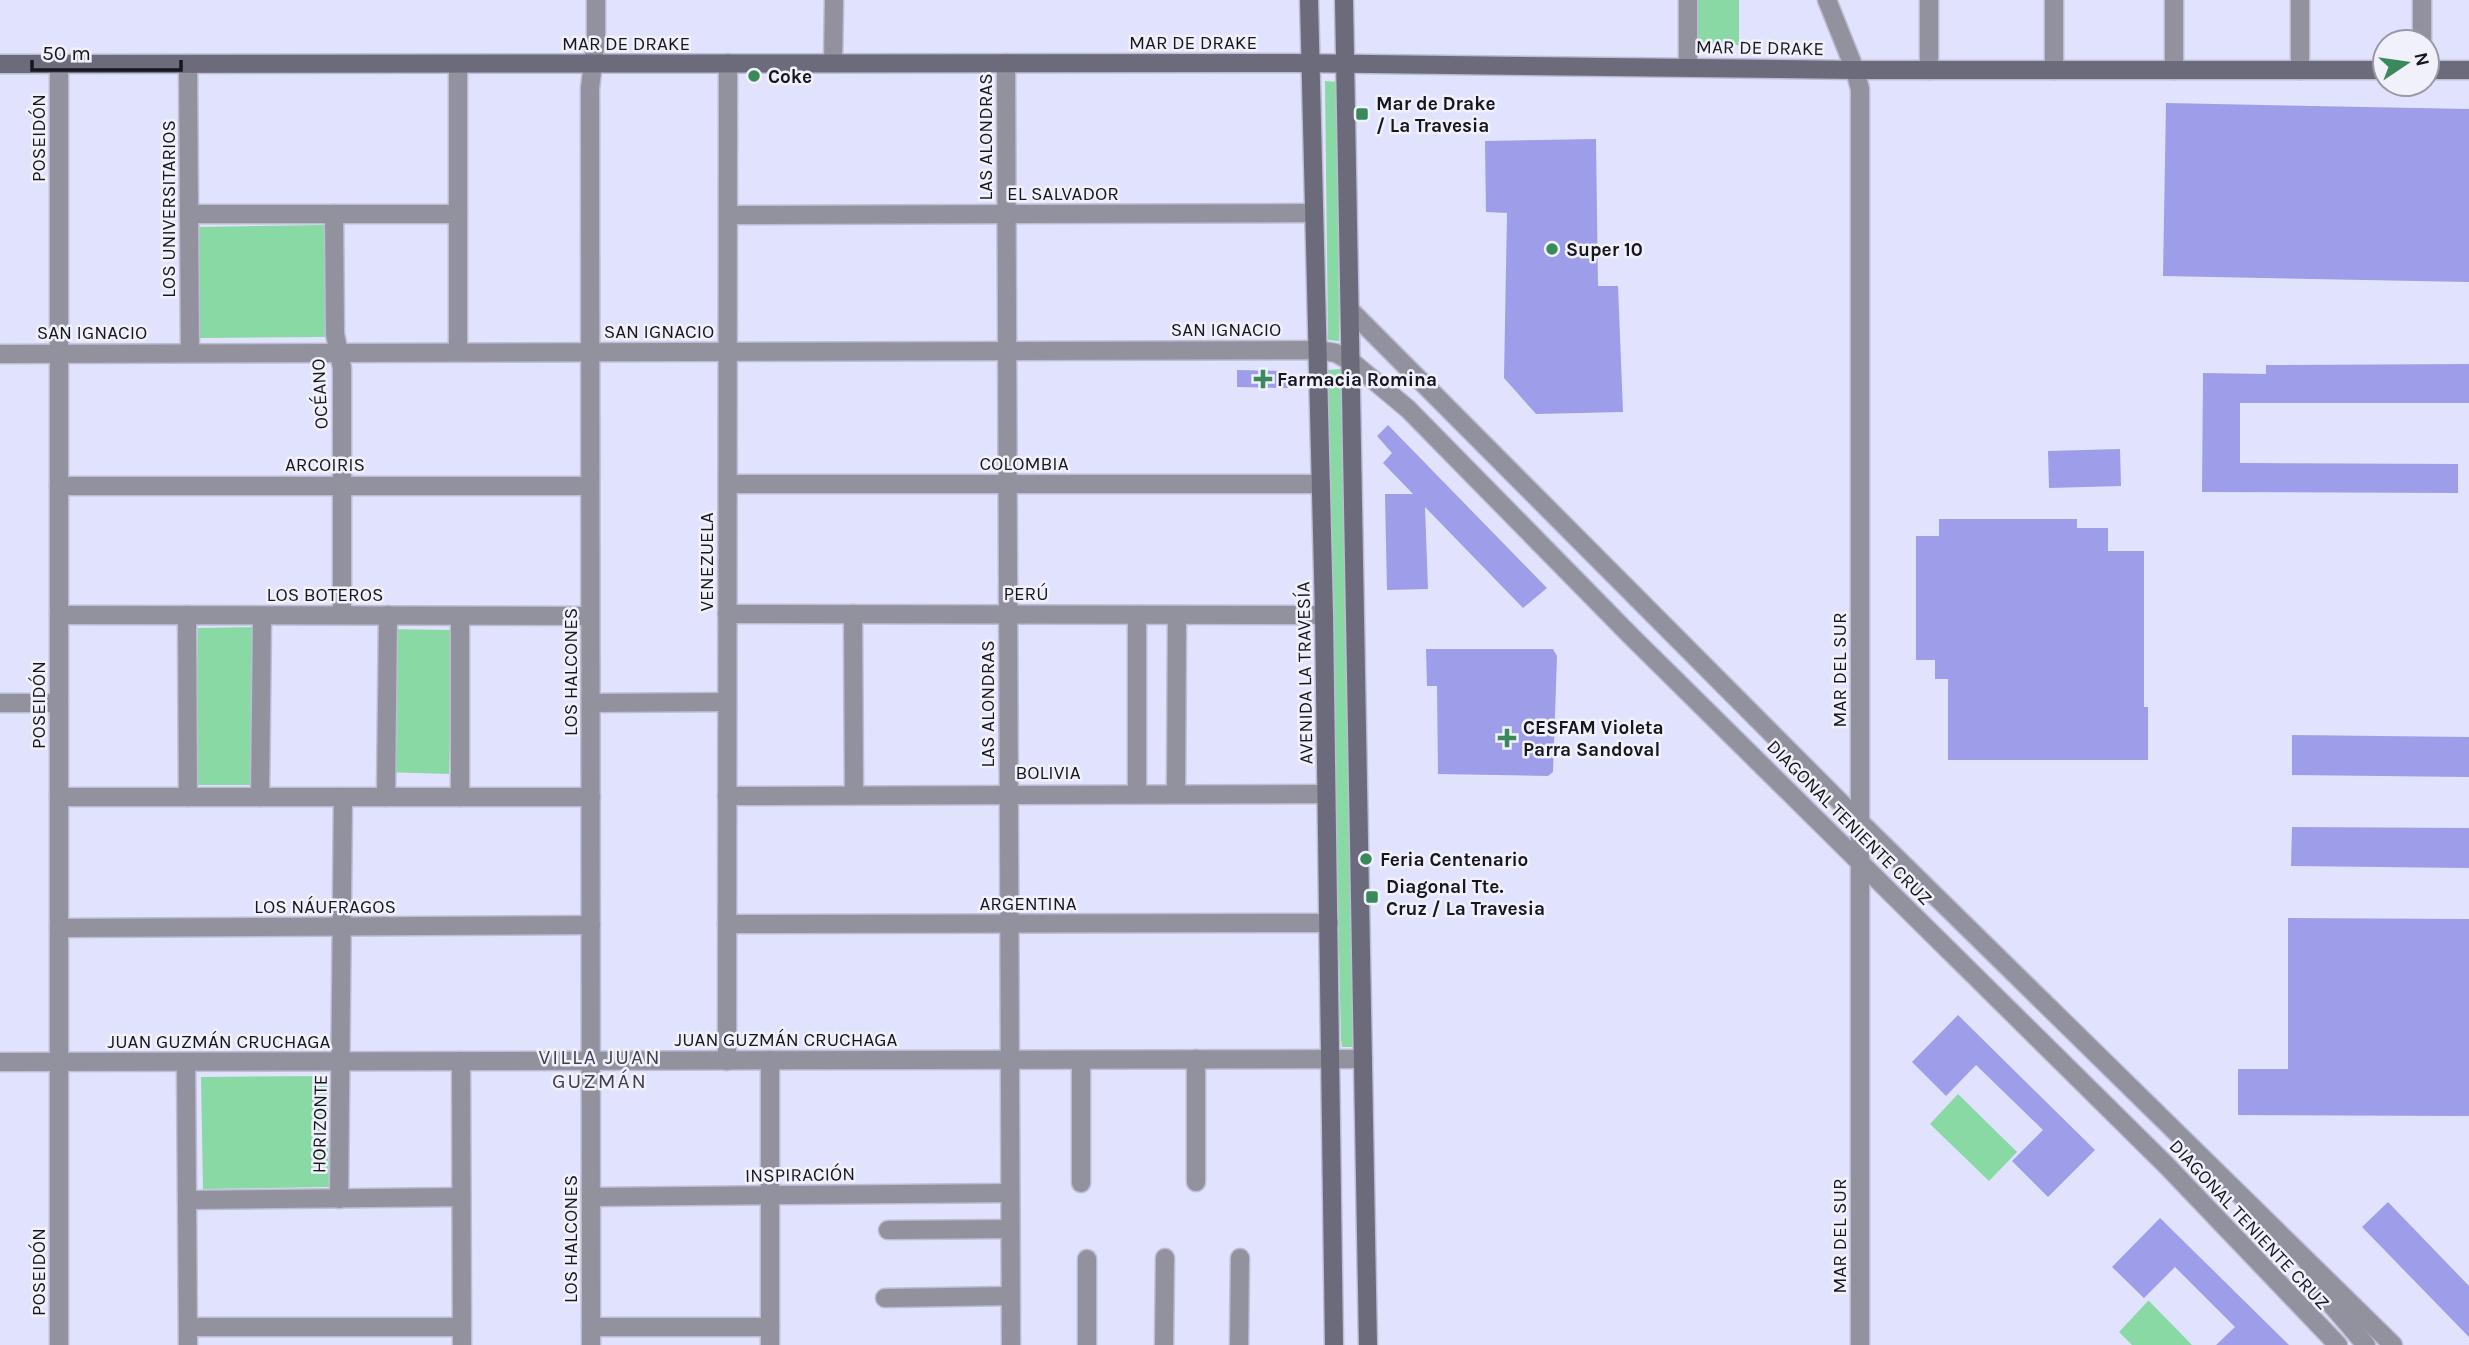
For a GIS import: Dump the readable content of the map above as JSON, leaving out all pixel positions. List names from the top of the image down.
{
  "streets": {
    "street": [
      "MAR DE DRAKE",
      "LAS ALONDRAS",
      "POSEIDÓN",
      "EL SALVADOR",
      "LOS UNIVERSITARIOS",
      "SAN IGNACIO",
      "OCÉANO",
      "COLOMBIA",
      "ARCOIRIS",
      "VENEZUELA",
      "PERÚ",
      "LOS BOTEROS",
      "MAR DEL SUR",
      "LOS HALCONES",
      "AVENIDA LA TRAVESÍA",
      "BOLIVIA",
      "DIAGONAL TENIENTE CRUZ",
      "ARGENTINA",
      "LOS NÁUFRAGOS",
      "JUAN GUZMÁN CRUCHAGA",
      "HORIZONTE",
      "INSPIRACIÓN"
    ]
  },
  "crossings": [
    ["MAR DE DRAKE", "LAS ALONDRAS"],
    ["MAR DE DRAKE", "POSEIDÓN"],
    ["MAR DE DRAKE", "LOS UNIVERSITARIOS"],
    ["MAR DE DRAKE", "VENEZUELA"],
    ["MAR DE DRAKE", "MAR DEL SUR"],
    ["MAR DE DRAKE", "LOS HALCONES"],
    ["MAR DE DRAKE", "AVENIDA LA TRAVESÍA"],
    ["LAS ALONDRAS", "EL SALVADOR"],
    ["LAS ALONDRAS", "SAN IGNACIO"],
    ["LAS ALONDRAS", "COLOMBIA"],
    ["LAS ALONDRAS", "PERÚ"],
    ["LAS ALONDRAS", "BOLIVIA"],
    ["LAS ALONDRAS", "ARGENTINA"],
    ["LAS ALONDRAS", "JUAN GUZMÁN CRUCHAGA"],
    ["LAS ALONDRAS", "INSPIRACIÓN"],
    ["POSEIDÓN", "SAN IGNACIO"],
    ["POSEIDÓN", "ARCOIRIS"],
    ["POSEIDÓN", "LOS BOTEROS"],
    ["POSEIDÓN", "LOS NÁUFRAGOS"],
    ["POSEIDÓN", "JUAN GUZMÁN CRUCHAGA"],
    ["EL SALVADOR", "VENEZUELA"],
    ["EL SALVADOR", "AVENIDA LA TRAVESÍA"],
    ["LOS UNIVERSITARIOS", "SAN IGNACIO"],
    ["SAN IGNACIO", "OCÉANO"],
    ["SAN IGNACIO", "VENEZUELA"],
    ["SAN IGNACIO", "LOS HALCONES"],
    ["SAN IGNACIO", "AVENIDA LA TRAVESÍA"],
    ["SAN IGNACIO", "DIAGONAL TENIENTE CRUZ"],
    ["OCÉANO", "ARCOIRIS"],
    ["OCÉANO", "LOS BOTEROS"],
    ["COLOMBIA", "VENEZUELA"],
    ["COLOMBIA", "AVENIDA LA TRAVESÍA"],
    ["ARCOIRIS", "LOS HALCONES"],
    ["VENEZUELA", "PERÚ"],
    ["VENEZUELA", "BOLIVIA"],
    ["VENEZUELA", "ARGENTINA"],
    ["VENEZUELA", "JUAN GUZMÁN CRUCHAGA"],
    ["PERÚ", "AVENIDA LA TRAVESÍA"],
    ["LOS BOTEROS", "LOS HALCONES"],
    ["MAR DEL SUR", "DIAGONAL TENIENTE CRUZ"],
    ["LOS HALCONES", "LOS NÁUFRAGOS"],
    ["LOS HALCONES", "JUAN GUZMÁN CRUCHAGA"],
    ["LOS HALCONES", "INSPIRACIÓN"],
    ["AVENIDA LA TRAVESÍA", "BOLIVIA"],
    ["AVENIDA LA TRAVESÍA", "DIAGONAL TENIENTE CRUZ"],
    ["AVENIDA LA TRAVESÍA", "ARGENTINA"],
    ["AVENIDA LA TRAVESÍA", "JUAN GUZMÁN CRUCHAGA"],
    ["LOS NÁUFRAGOS", "HORIZONTE"],
    ["JUAN GUZMÁN CRUCHAGA", "HORIZONTE"]
  ],
  "districts": ["VILLA JUAN GUZMÁN"],
  "places": {
    "other": ["Coke", "Super 10", "Feria Centenario"],
    "transit": ["Mar de Drake / La Travesia", "Diagonal Tte. Cruz / La Travesia"],
    "health": ["Farmacia Romina", "CESFAM Violeta Parra Sandoval"]
  },
  "scale_bar": "50 m",
  "north": "right"
}
